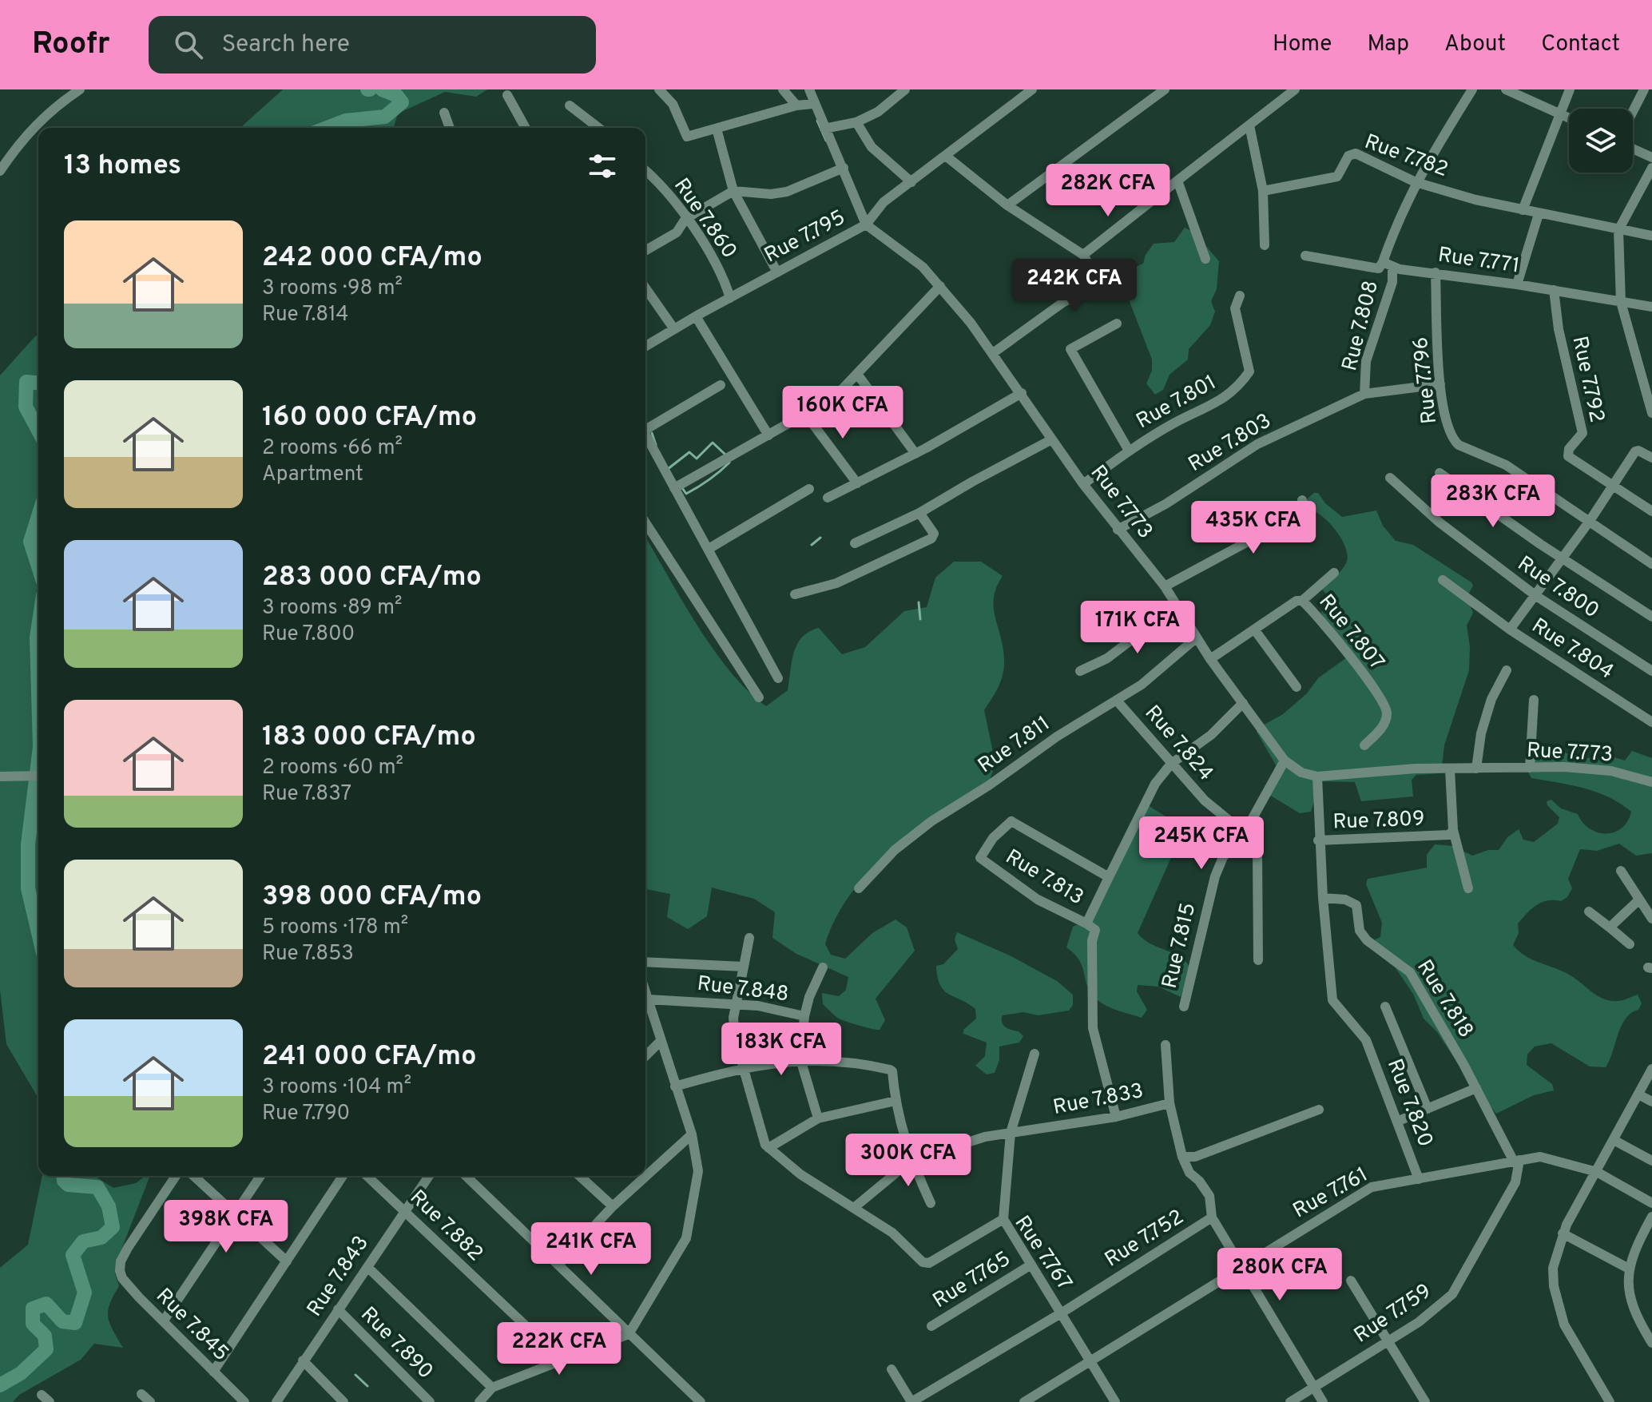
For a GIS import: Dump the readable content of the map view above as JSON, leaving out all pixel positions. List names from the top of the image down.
{
  "streets": {
    "street": [
      "Rue 7.782",
      "Rue 7.860",
      "Rue 7.795",
      "Rue 7.771",
      "Rue 7.808",
      "Rue 7.792",
      "Rue 7.796",
      "Rue 7.801",
      "Rue 7.803",
      "Rue 7.773",
      "Rue 7.800",
      "Rue 7.807",
      "Rue 7.804",
      "Rue 7.824",
      "Rue 7.811",
      "Rue 7.809",
      "Rue 7.813",
      "Rue 7.815",
      "Rue 7.848",
      "Rue 7.818",
      "Rue 7.833",
      "Rue 7.820",
      "Rue 7.761",
      "Rue 7.882",
      "Rue 7.752",
      "Rue 7.767",
      "Rue 7.843",
      "Rue 7.765",
      "Rue 7.759",
      "Rue 7.845",
      "Rue 7.890"
    ]
  },
  "crossings": [
    ["Rue 7.782", "Rue 7.808"],
    ["Rue 7.860", "Rue 7.795"],
    ["Rue 7.795", "Rue 7.773"],
    ["Rue 7.771", "Rue 7.808"],
    ["Rue 7.771", "Rue 7.792"],
    ["Rue 7.771", "Rue 7.796"],
    ["Rue 7.808", "Rue 7.796"],
    ["Rue 7.808", "Rue 7.803"],
    ["Rue 7.792", "Rue 7.804"],
    ["Rue 7.796", "Rue 7.804"],
    ["Rue 7.801", "Rue 7.773"],
    ["Rue 7.803", "Rue 7.773"],
    ["Rue 7.773", "Rue 7.807"],
    ["Rue 7.773", "Rue 7.811"],
    ["Rue 7.773", "Rue 7.809"],
    ["Rue 7.773", "Rue 7.813"],
    ["Rue 7.773", "Rue 7.815"],
    ["Rue 7.800", "Rue 7.804"],
    ["Rue 7.824", "Rue 7.811"],
    ["Rue 7.824", "Rue 7.813"],
    ["Rue 7.824", "Rue 7.815"],
    ["Rue 7.848", "Rue 7.767"],
    ["Rue 7.818", "Rue 7.820"],
    ["Rue 7.818", "Rue 7.761"],
    ["Rue 7.818", "Rue 7.759"],
    ["Rue 7.833", "Rue 7.752"],
    ["Rue 7.833", "Rue 7.767"],
    ["Rue 7.820", "Rue 7.761"],
    ["Rue 7.761", "Rue 7.752"],
    ["Rue 7.761", "Rue 7.767"],
    ["Rue 7.761", "Rue 7.759"],
    ["Rue 7.882", "Rue 7.843"],
    ["Rue 7.752", "Rue 7.767"],
    ["Rue 7.752", "Rue 7.759"],
    ["Rue 7.767", "Rue 7.765"],
    ["Rue 7.843", "Rue 7.890"]
  ],
  "page": {
    "header": "Roofr",
    "search": "Search here",
    "nav": [
      "Home",
      "Map",
      "About",
      "Contact"
    ],
    "heading": "13 homes",
    "price": [
      "282K CFA",
      "242K CFA",
      "160K CFA",
      "283K CFA",
      "435K CFA",
      "171K CFA",
      "245K CFA",
      "183K CFA",
      "300K CFA",
      "398K CFA",
      "241K CFA",
      "280K CFA",
      "222K CFA"
    ],
    "list": [
      {
        "name": "242 000 CFA/mo",
        "note": "3 rooms · 98 m² · Rue 7.814"
      },
      {
        "name": "160 000 CFA/mo",
        "note": "2 rooms · 66 m² · Apartment"
      },
      {
        "name": "283 000 CFA/mo",
        "note": "3 rooms · 89 m² · Rue 7.800"
      },
      {
        "name": "183 000 CFA/mo",
        "note": "2 rooms · 60 m² · Rue 7.837"
      },
      {
        "name": "398 000 CFA/mo",
        "note": "5 rooms · 178 m² · Rue 7.853"
      },
      {
        "name": "241 000 CFA/mo",
        "note": "3 rooms · 104 m² · Rue 7.790"
      }
    ]
  }
}
